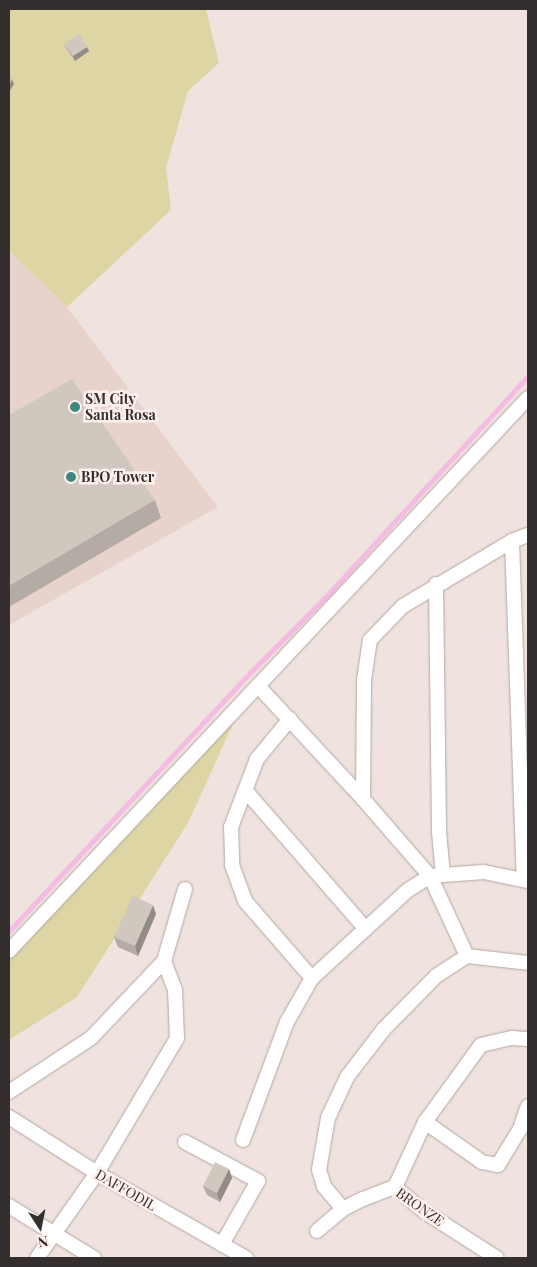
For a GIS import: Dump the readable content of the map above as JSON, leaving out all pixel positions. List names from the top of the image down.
{
  "streets": {
    "street": ["DAFFODIL", "BRONZE"]
  },
  "places": ["SM City Santa Rosa", "BPO Tower"],
  "north": "bottom"
}
